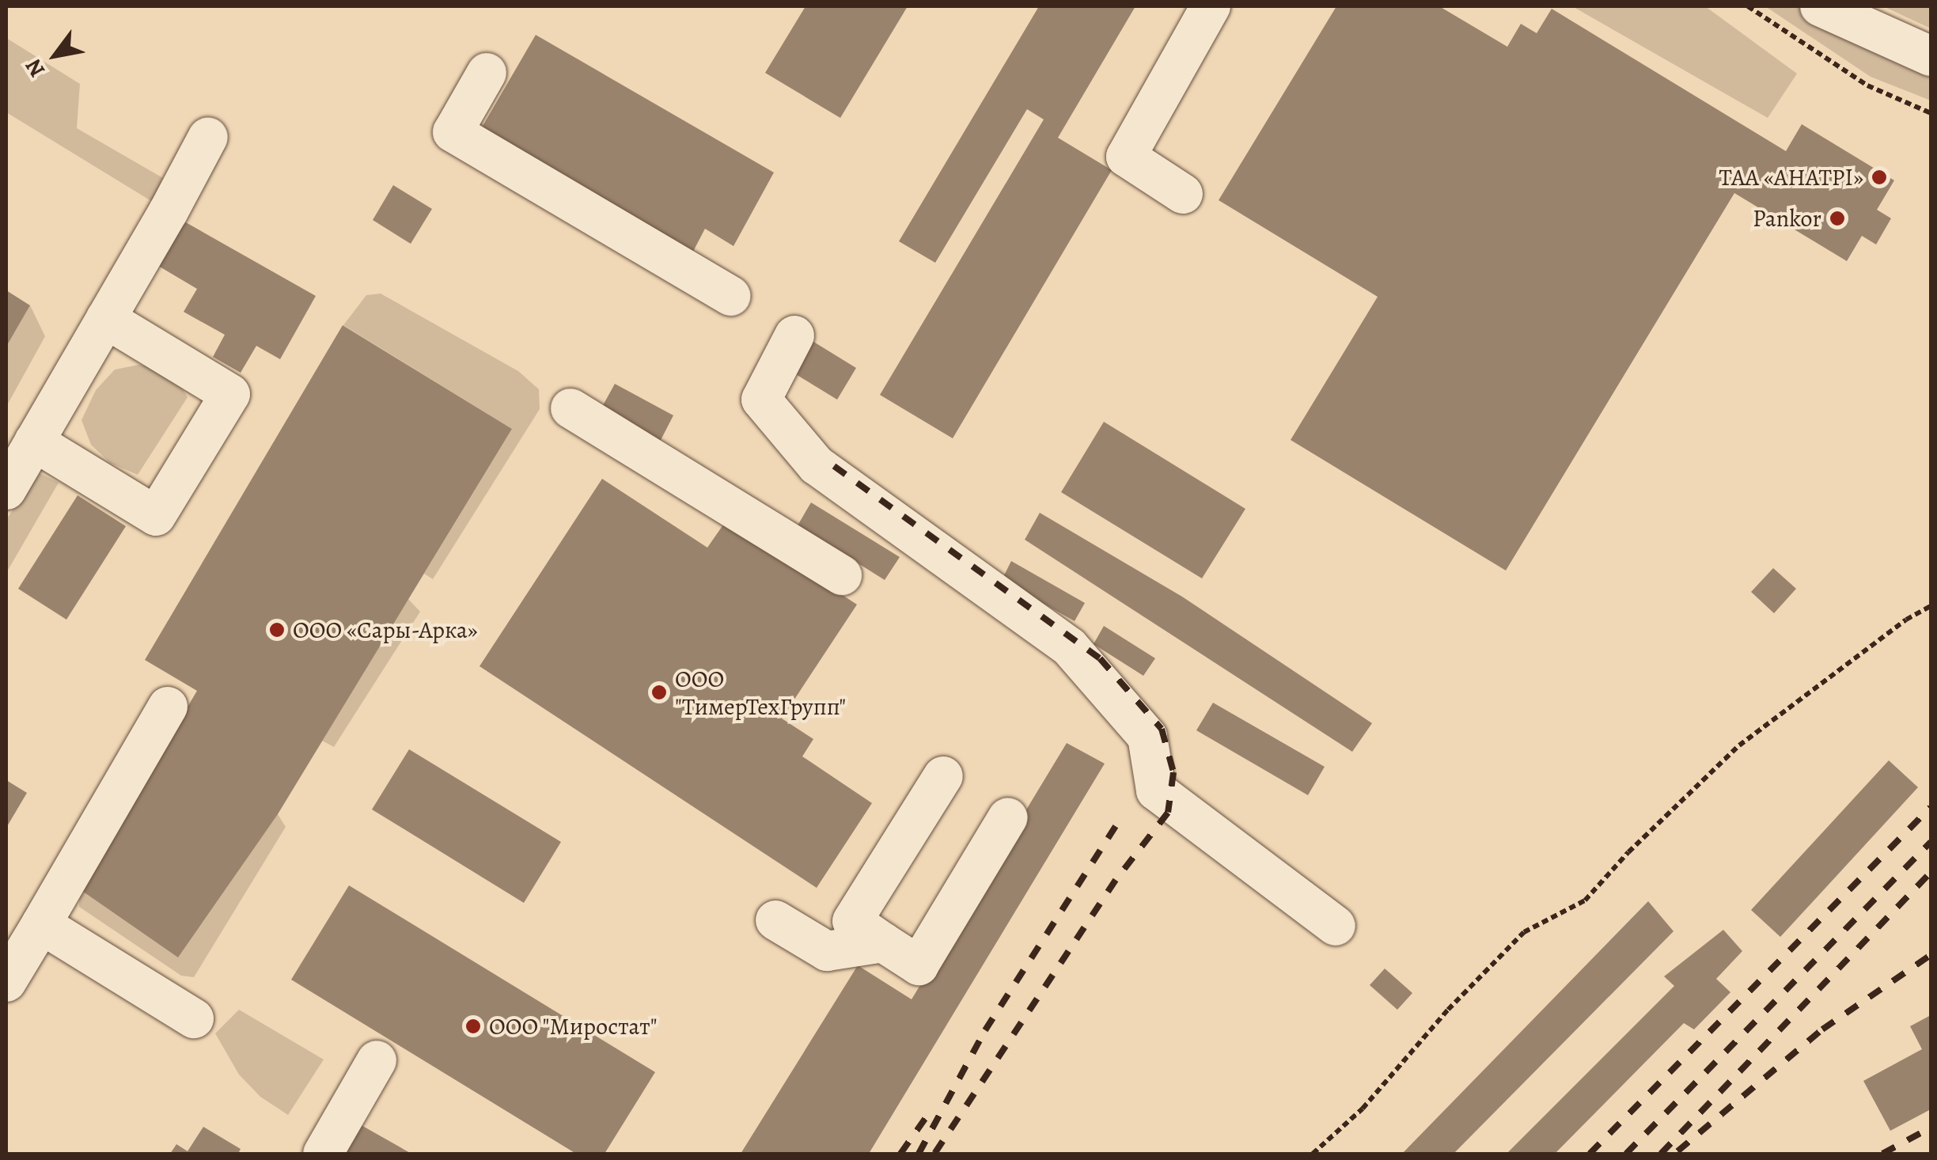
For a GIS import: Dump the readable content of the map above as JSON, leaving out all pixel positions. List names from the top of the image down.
{
  "places": [
    "ТАА «АНАТРI»",
    "Pankor",
    "ООО «Сары-Арка»",
    "ООО \"ТимерТехГрупп\"",
    "ООО \"Миростат\""
  ],
  "north": "bottom left"
}
